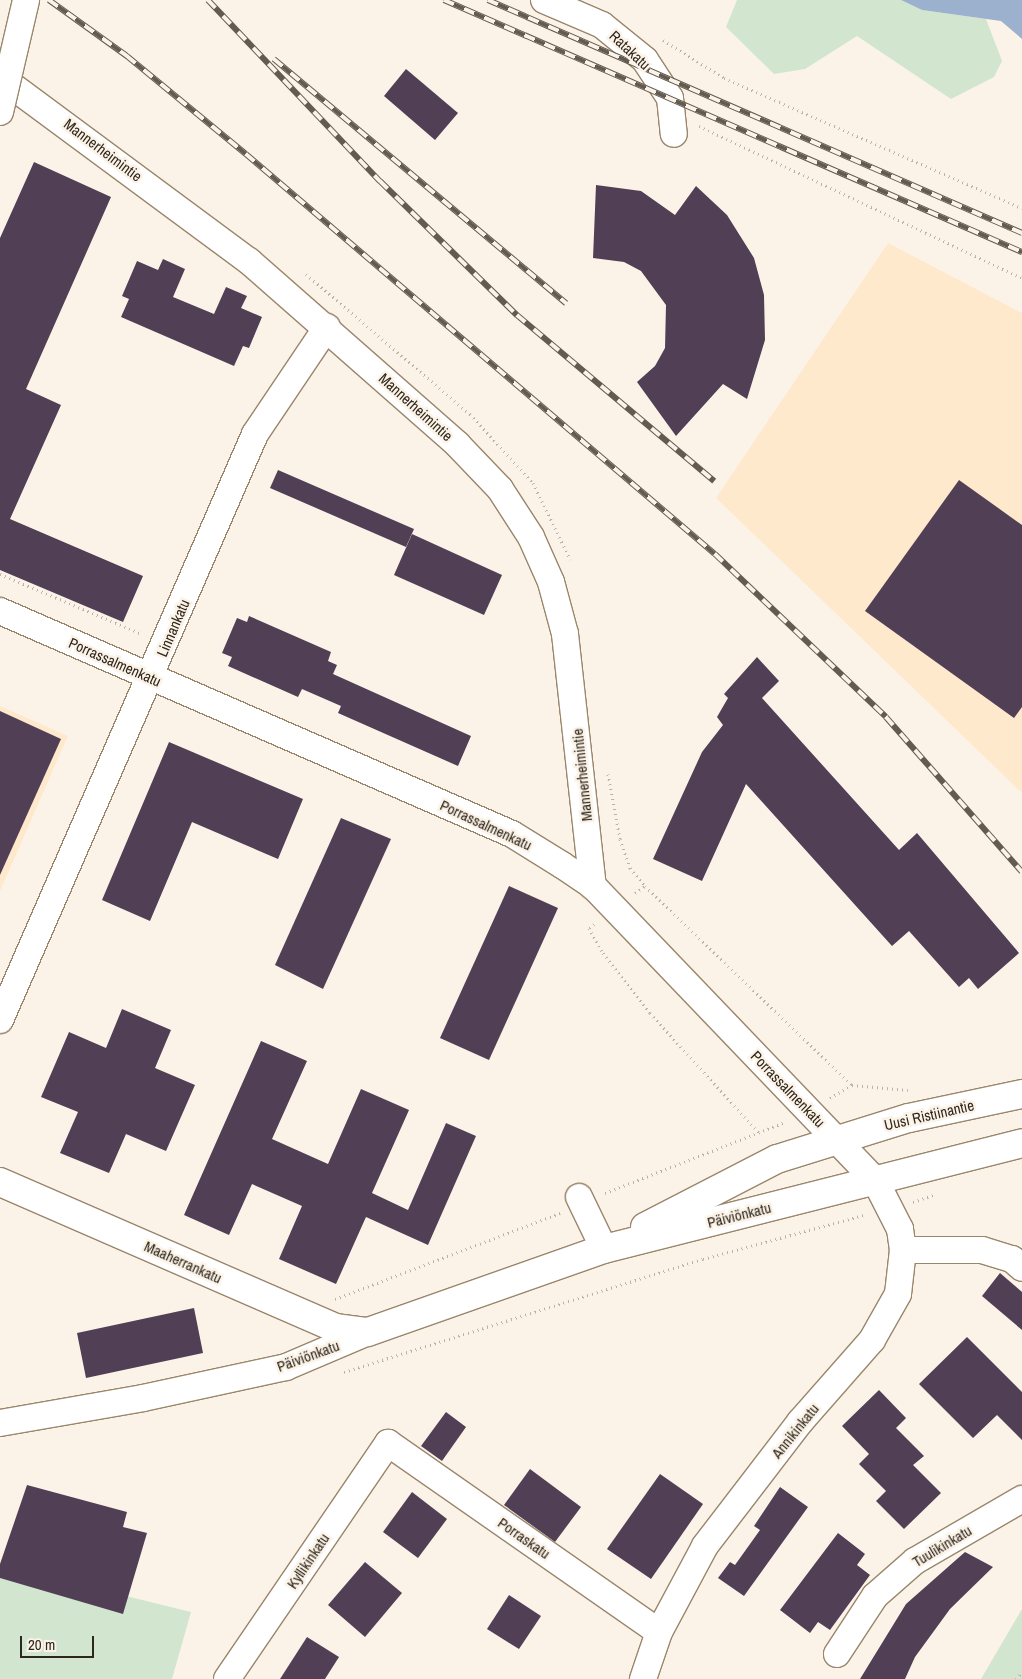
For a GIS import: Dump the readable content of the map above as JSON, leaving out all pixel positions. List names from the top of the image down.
{
  "streets": {
    "main road": ["Uusi Ristiinantie", "Päiviönkatu", "Maaherrankatu"],
    "street": [
      "Ratakatu",
      "Mannerheimintie",
      "Linnankatu",
      "Porrassalmenkatu",
      "Annikinkatu",
      "Porraskatu",
      "Tuulikinkatu",
      "Kyllikinkatu"
    ]
  },
  "crossings": [
    ["Mannerheimintie", "Linnankatu"],
    ["Mannerheimintie", "Porrassalmenkatu"],
    ["Linnankatu", "Porrassalmenkatu"],
    ["Porrassalmenkatu", "Uusi Ristiinantie"],
    ["Porrassalmenkatu", "Päiviönkatu"],
    ["Porrassalmenkatu", "Annikinkatu"],
    ["Uusi Ristiinantie", "Päiviönkatu"],
    ["Päiviönkatu", "Maaherrankatu"],
    ["Päiviönkatu", "Annikinkatu"],
    ["Annikinkatu", "Porraskatu"],
    ["Porraskatu", "Kyllikinkatu"]
  ],
  "scale_bar": "20 m"
}
